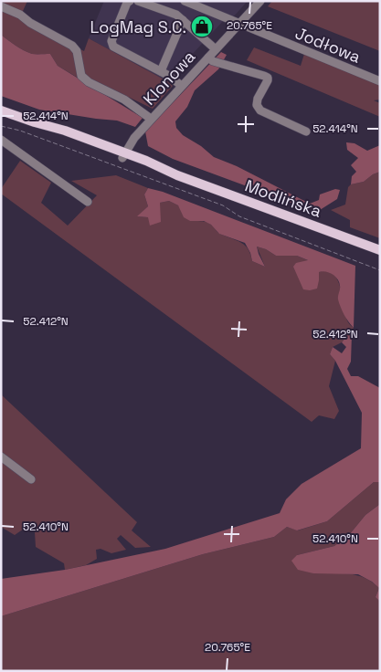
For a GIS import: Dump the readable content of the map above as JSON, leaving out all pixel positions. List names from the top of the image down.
{
  "streets": {
    "main road": ["Modlińska"],
    "street": ["Jodłowa", "Klonowa"]
  },
  "crossings": [
    ["Jodłowa", "Klonowa"],
    ["Klonowa", "Modlińska"]
  ],
  "places": {
    "shop": ["LogMag S.C."]
  },
  "coordinates": [
    "20.765°E",
    "52.414°N",
    "52.412°N",
    "52.410°N"
  ]
}
